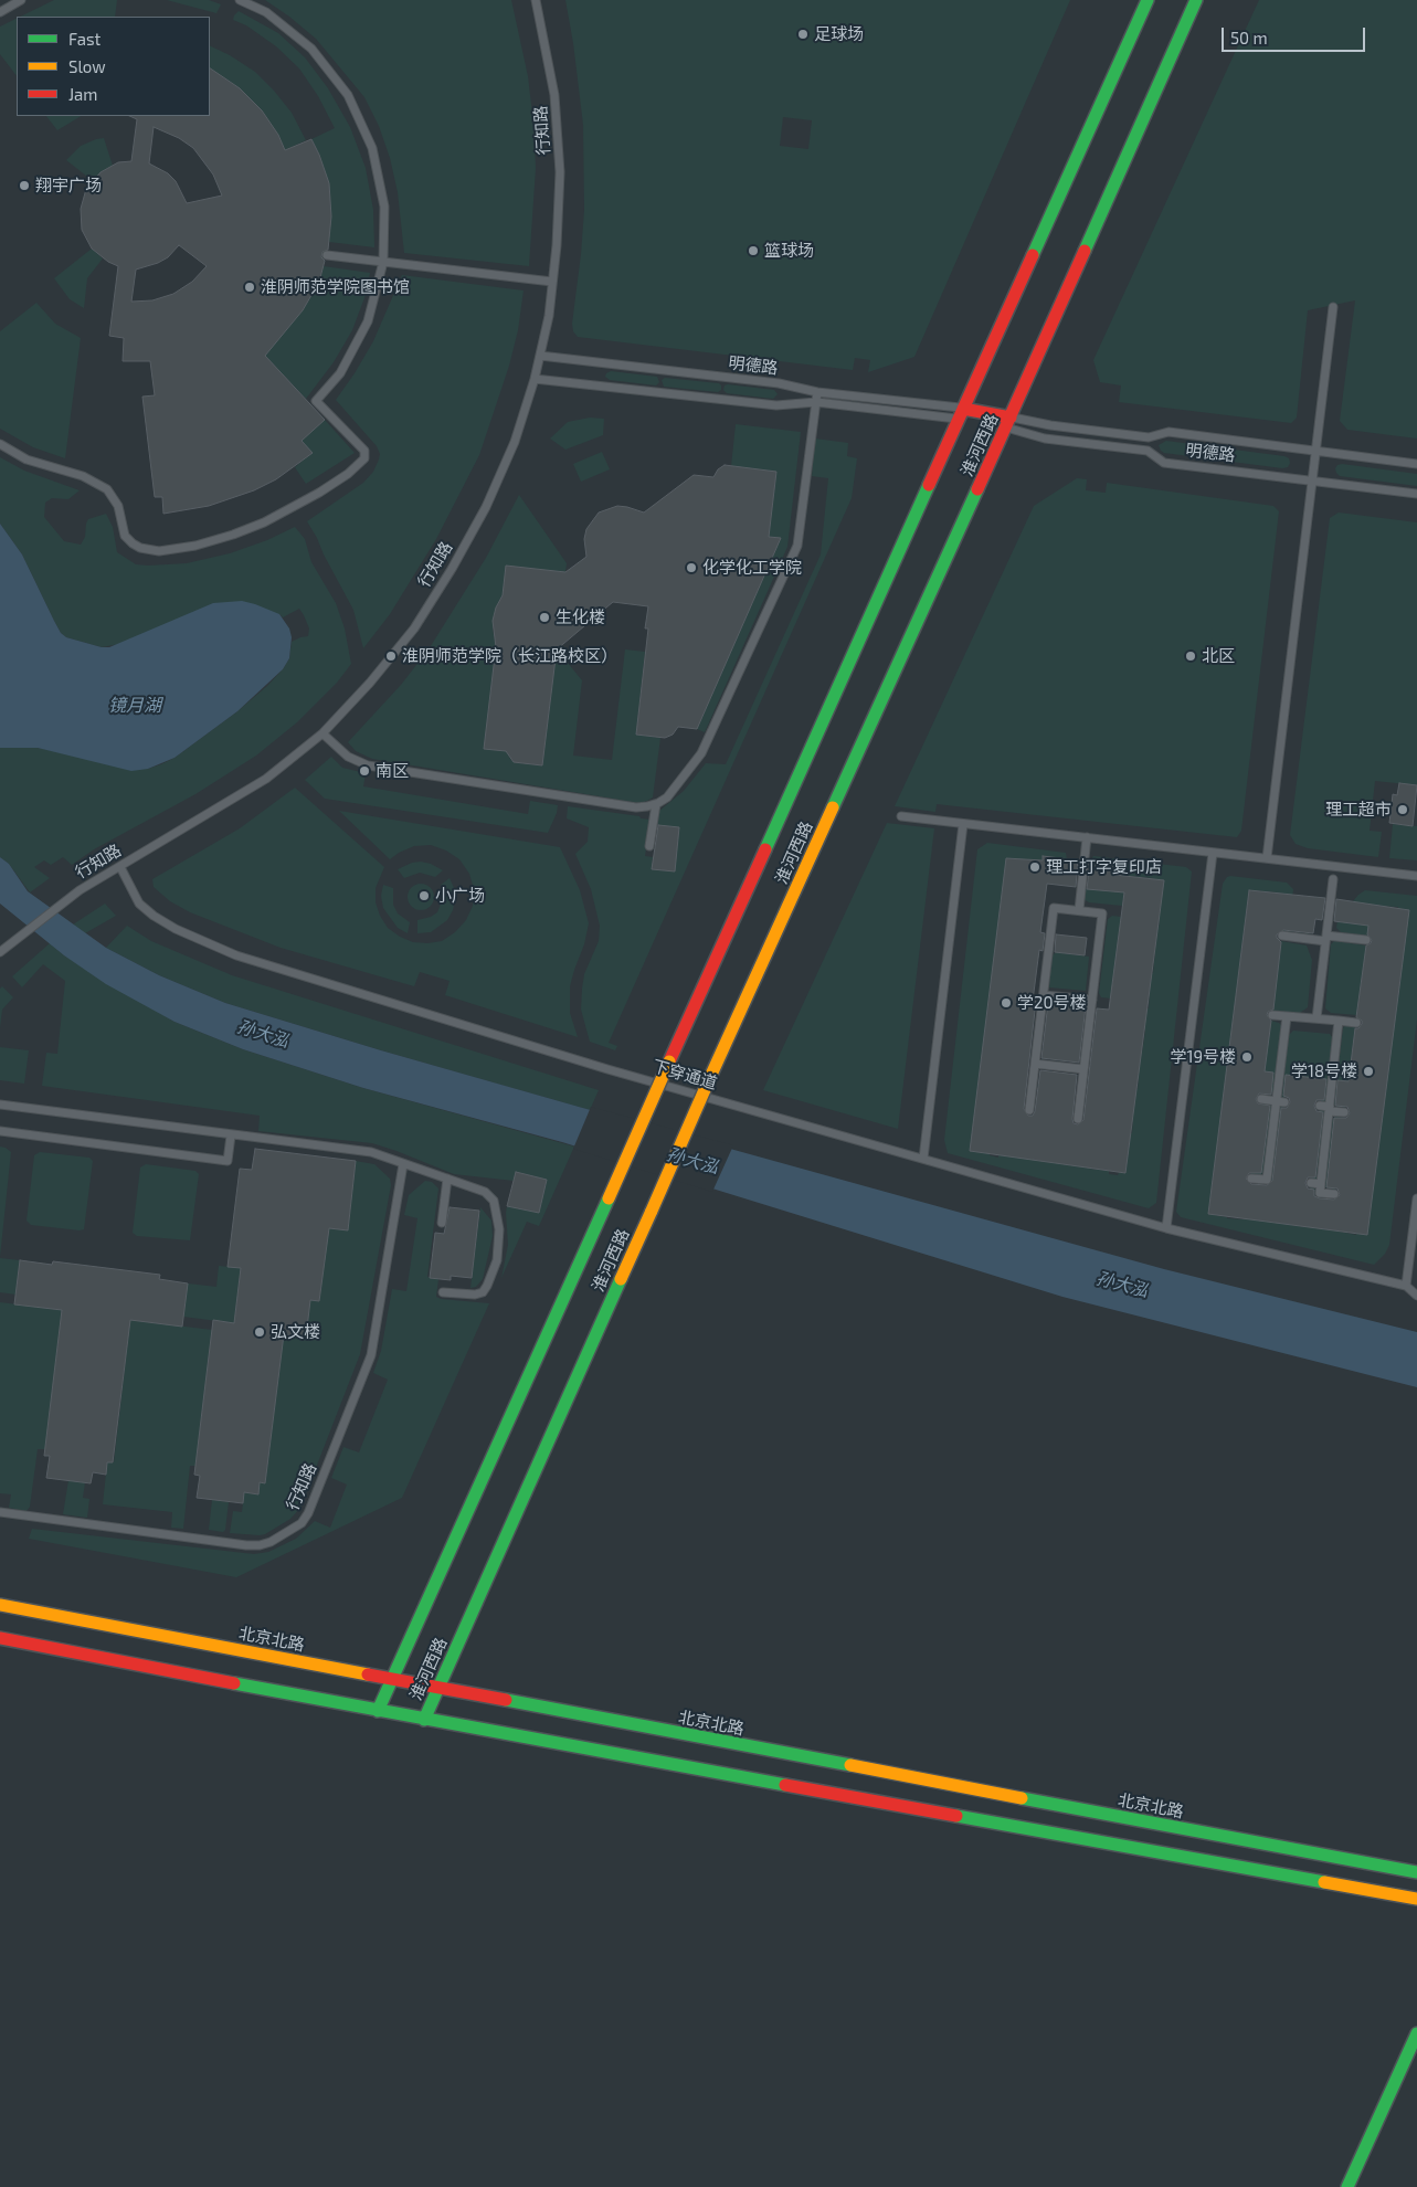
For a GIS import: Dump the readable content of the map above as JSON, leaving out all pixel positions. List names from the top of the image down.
{
  "streets": {
    "main road": ["淮河西路", "北京北路"],
    "lane": ["行知路", "明德路", "下穿通道"]
  },
  "crossings": [
    ["行知路", "明德路"],
    ["行知路", "下穿通道"],
    ["明德路", "淮河西路"],
    ["淮河西路", "北京北路"]
  ],
  "water": ["镜月湖", "孙大泓"],
  "places": [
    "足球场",
    "翔宇广场",
    "篮球场",
    "淮阴师范学院图书馆",
    "化学化工学院",
    "生化楼",
    "淮阴师范学院（长江路校区）",
    "北区",
    "南区",
    "理工超市",
    "理工打字复印店",
    "小广场",
    "学20号楼",
    "学19号楼",
    "学18号楼",
    "弘文楼"
  ],
  "legend": ["Fast", "Slow", "Jam"],
  "scale_bar": "50 m"
}
